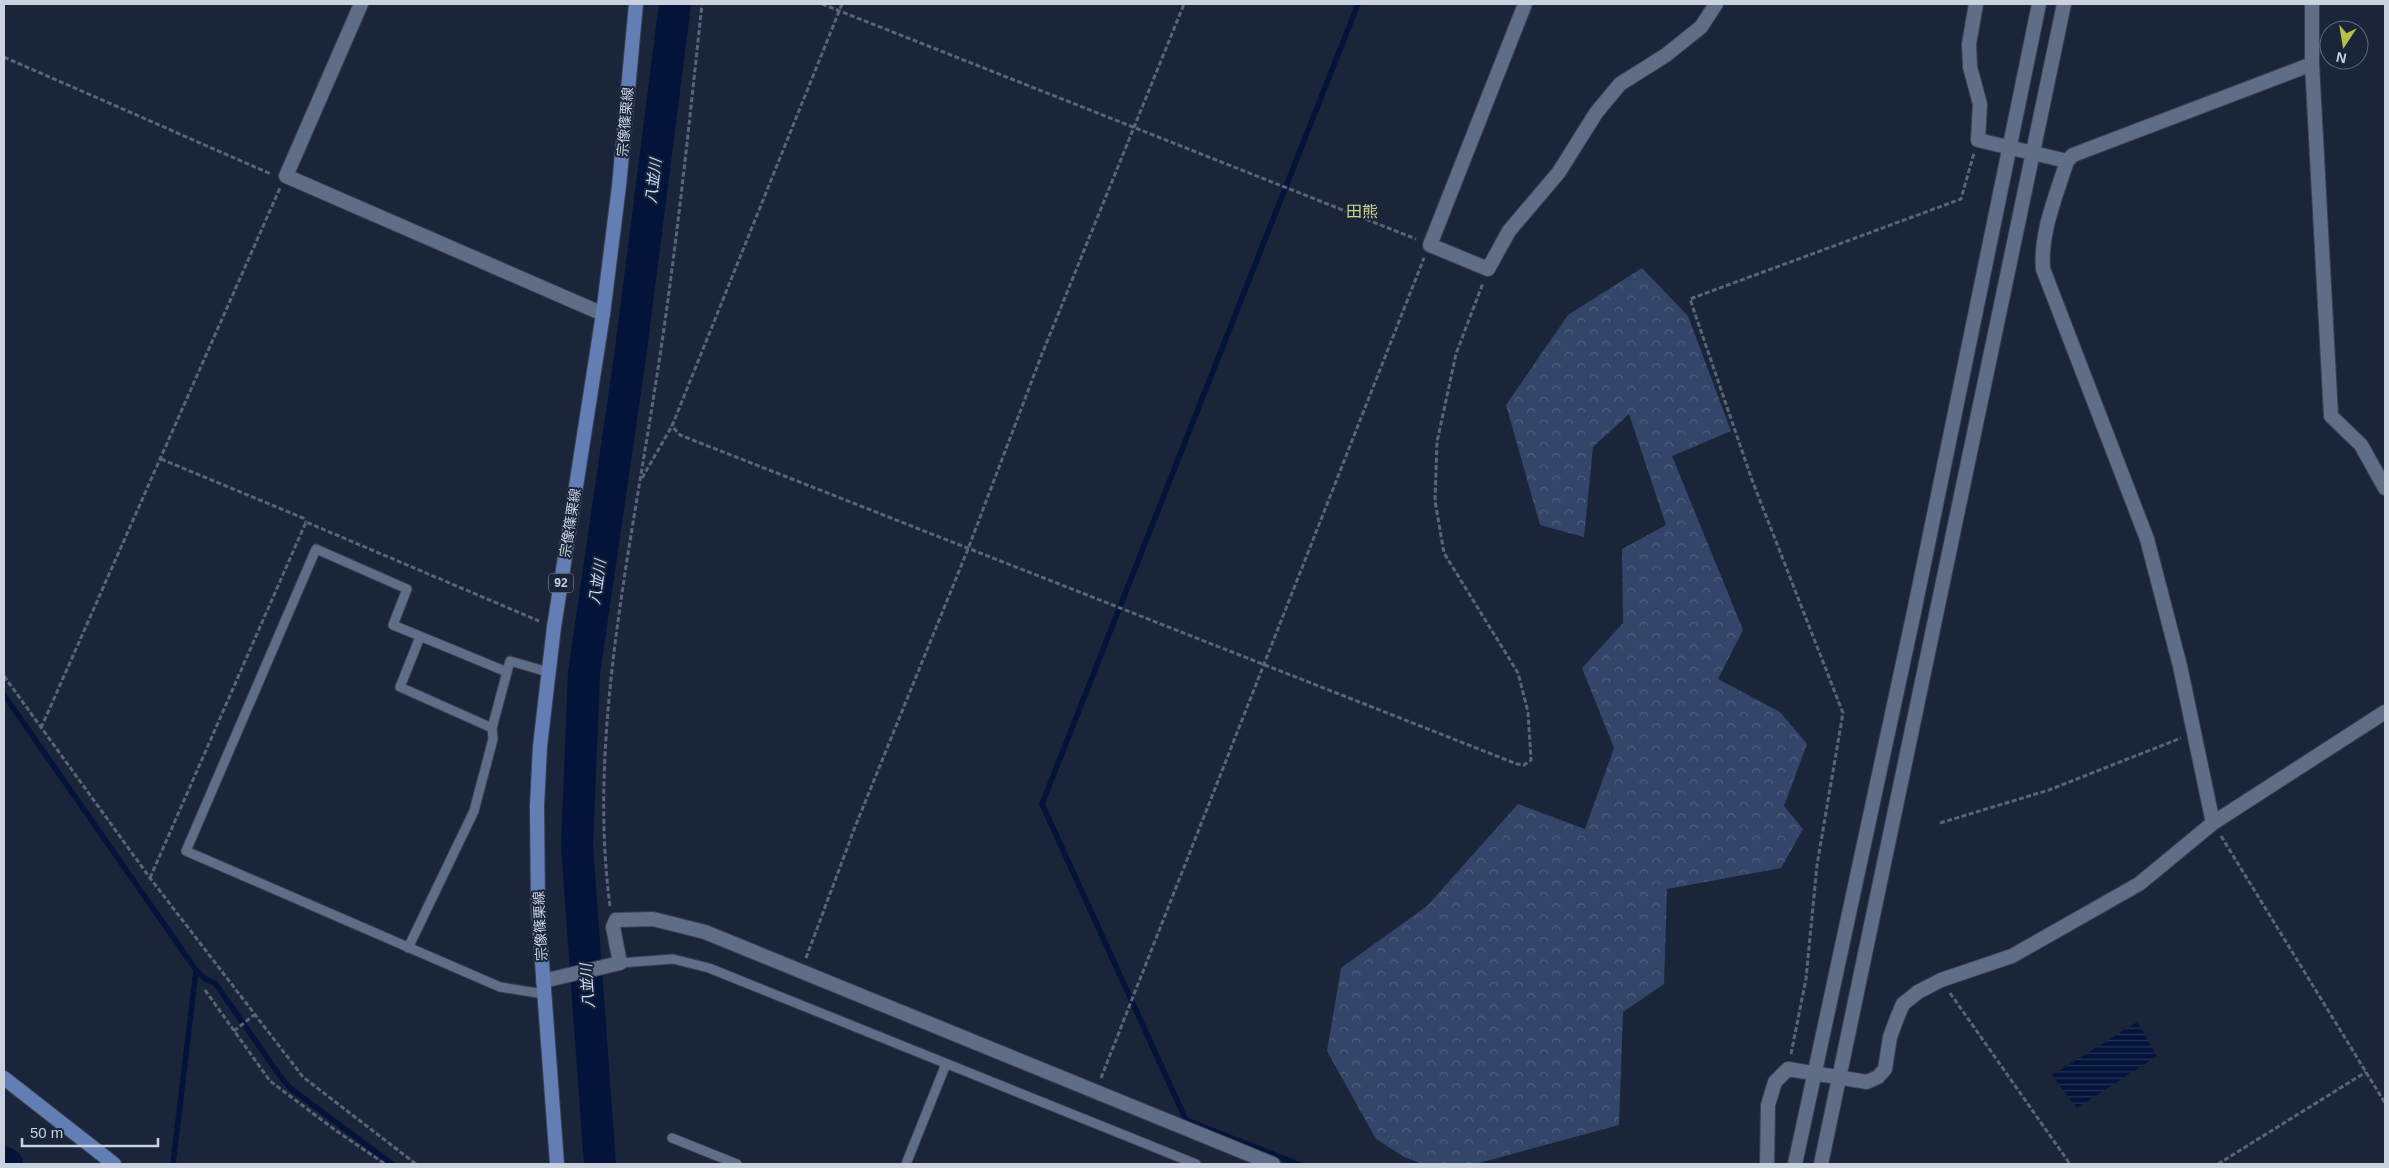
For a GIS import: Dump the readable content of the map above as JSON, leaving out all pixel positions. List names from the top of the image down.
{
  "streets": {
    "main road": ["宗像篠栗線", "92"]
  },
  "districts": ["田熊"],
  "water": ["八並川"],
  "scale_bar": "50 m",
  "north": "bottom"
}
